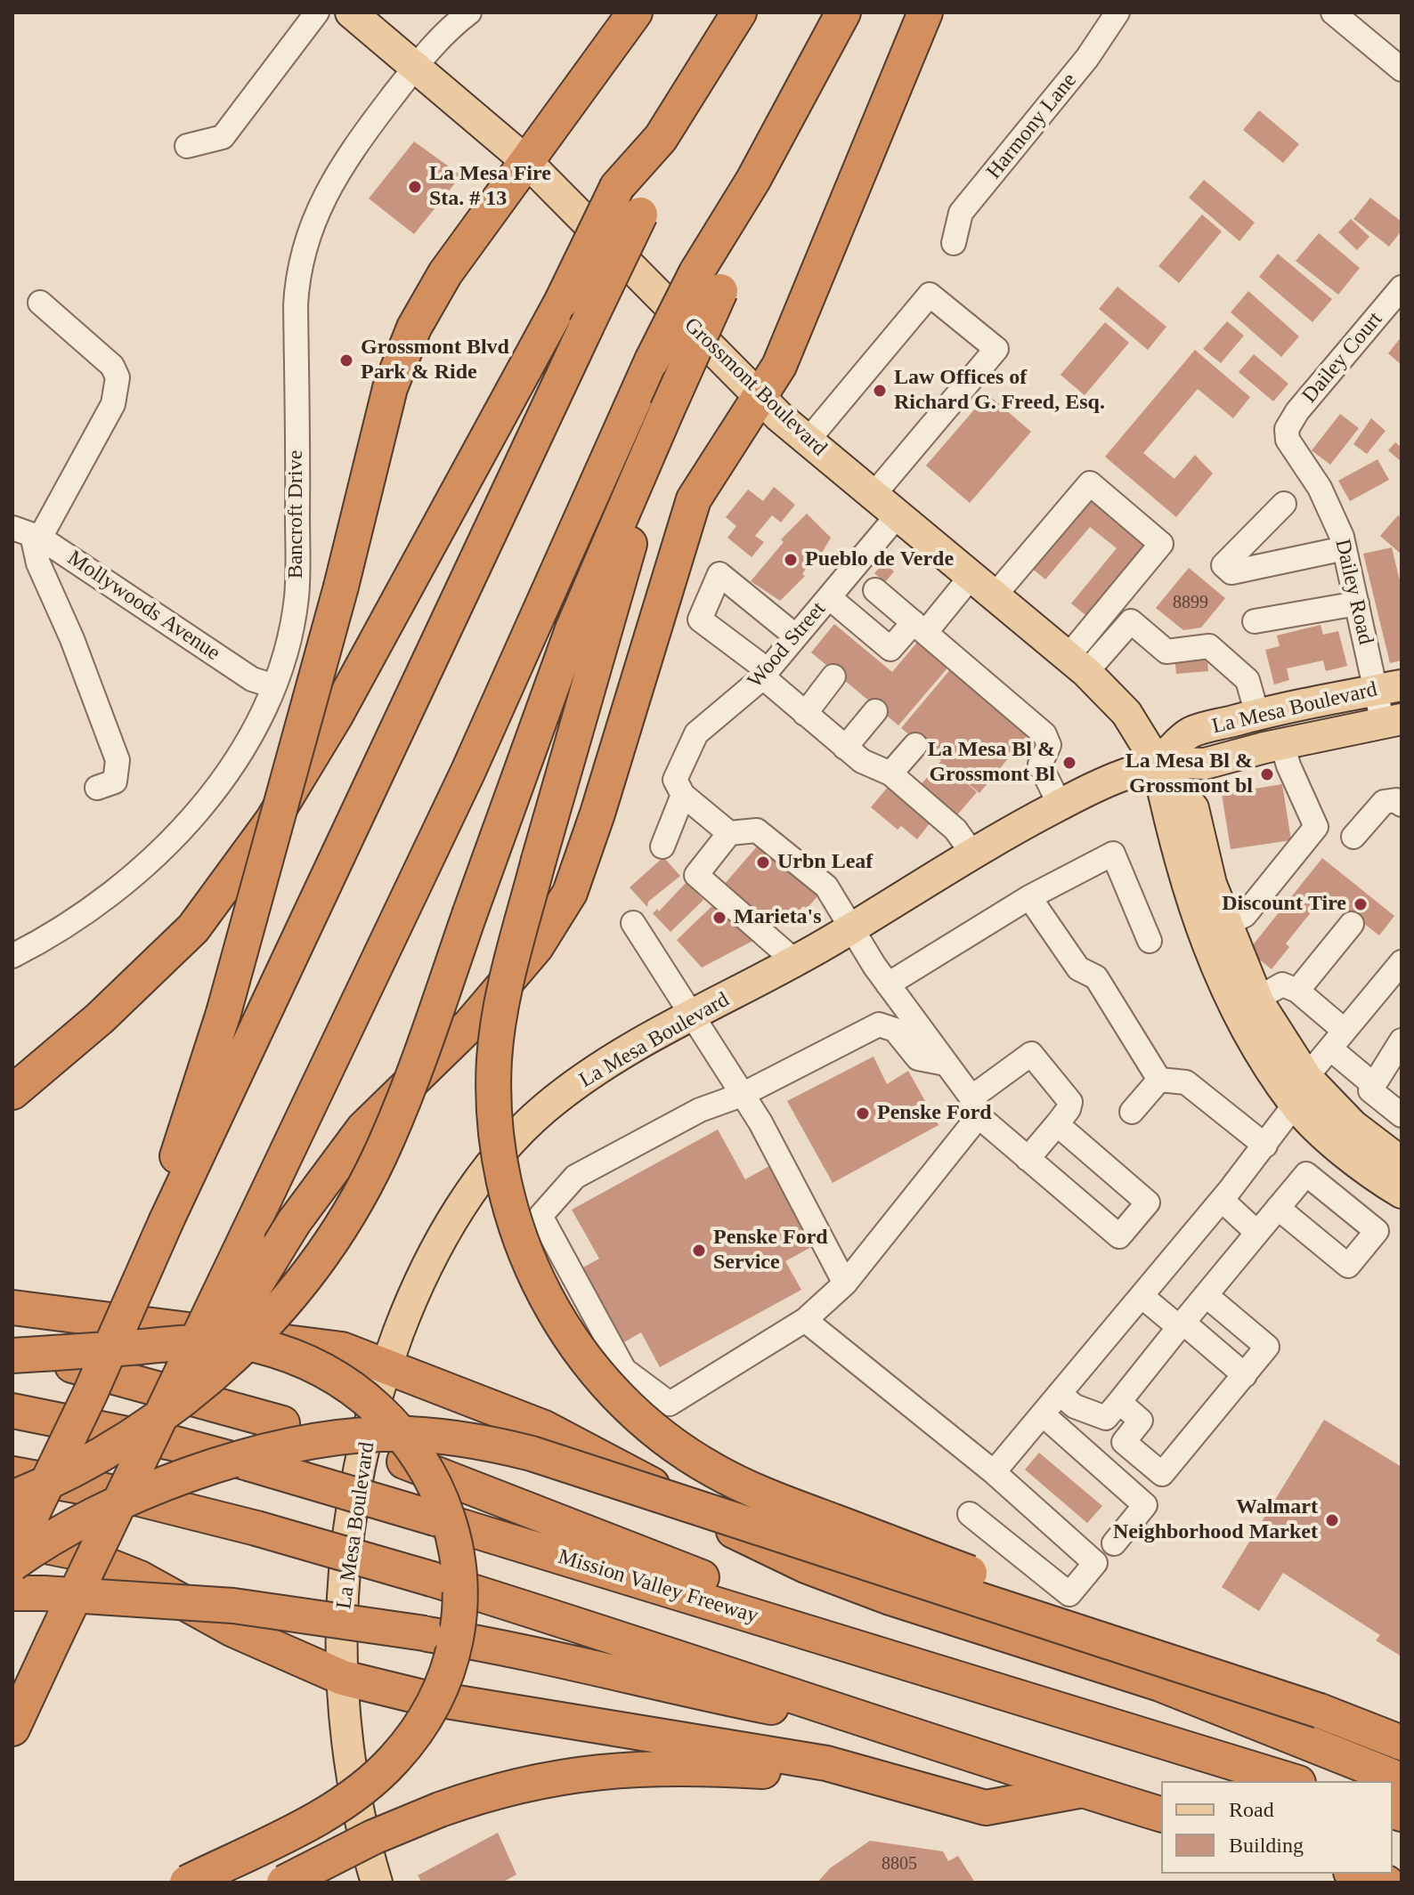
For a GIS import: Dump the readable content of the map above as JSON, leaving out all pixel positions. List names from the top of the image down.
{
  "streets": {
    "highway": ["Mission Valley Freeway"],
    "main road": ["Grossmont Boulevard", "La Mesa Boulevard"],
    "street": [
      "Harmony Lane",
      "Dailey Court",
      "Bancroft Drive",
      "Dailey Road",
      "Mollywoods Avenue",
      "Wood Street"
    ]
  },
  "crossings": [
    ["Dailey Court", "Dailey Road"],
    ["Grossmont Boulevard", "Bancroft Drive"],
    ["Grossmont Boulevard", "Wood Street"],
    ["Grossmont Boulevard", "La Mesa Boulevard"],
    ["Bancroft Drive", "Mollywoods Avenue"],
    ["Dailey Road", "La Mesa Boulevard"]
  ],
  "places": [
    "La Mesa Fire Sta. # 13",
    "Grossmont Blvd Park & Ride",
    "Law Offices of Richard G. Freed, Esq.",
    "Pueblo de Verde",
    "La Mesa Bl & Grossmont Bl",
    "La Mesa Bl & Grossmont bl",
    "Urbn Leaf",
    "Discount Tire",
    "Marieta's",
    "Penske Ford",
    "Penske Ford Service",
    "Walmart Neighborhood Market"
  ],
  "house_numbers": ["8899", "8805"],
  "legend": ["Road", "Building"]
}
